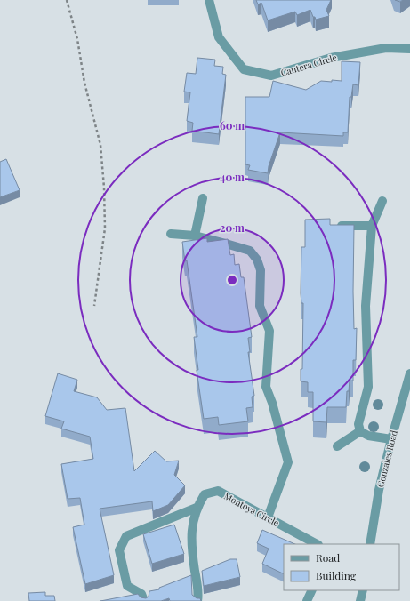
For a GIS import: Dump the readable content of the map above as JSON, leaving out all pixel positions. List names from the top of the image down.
{
  "streets": {
    "street": ["Cantera Circle", "Gonzales Road", "Montoya Circle"]
  },
  "legend": ["Road", "Building"],
  "rings": ["60 m", "40 m", "20 m"]
}
